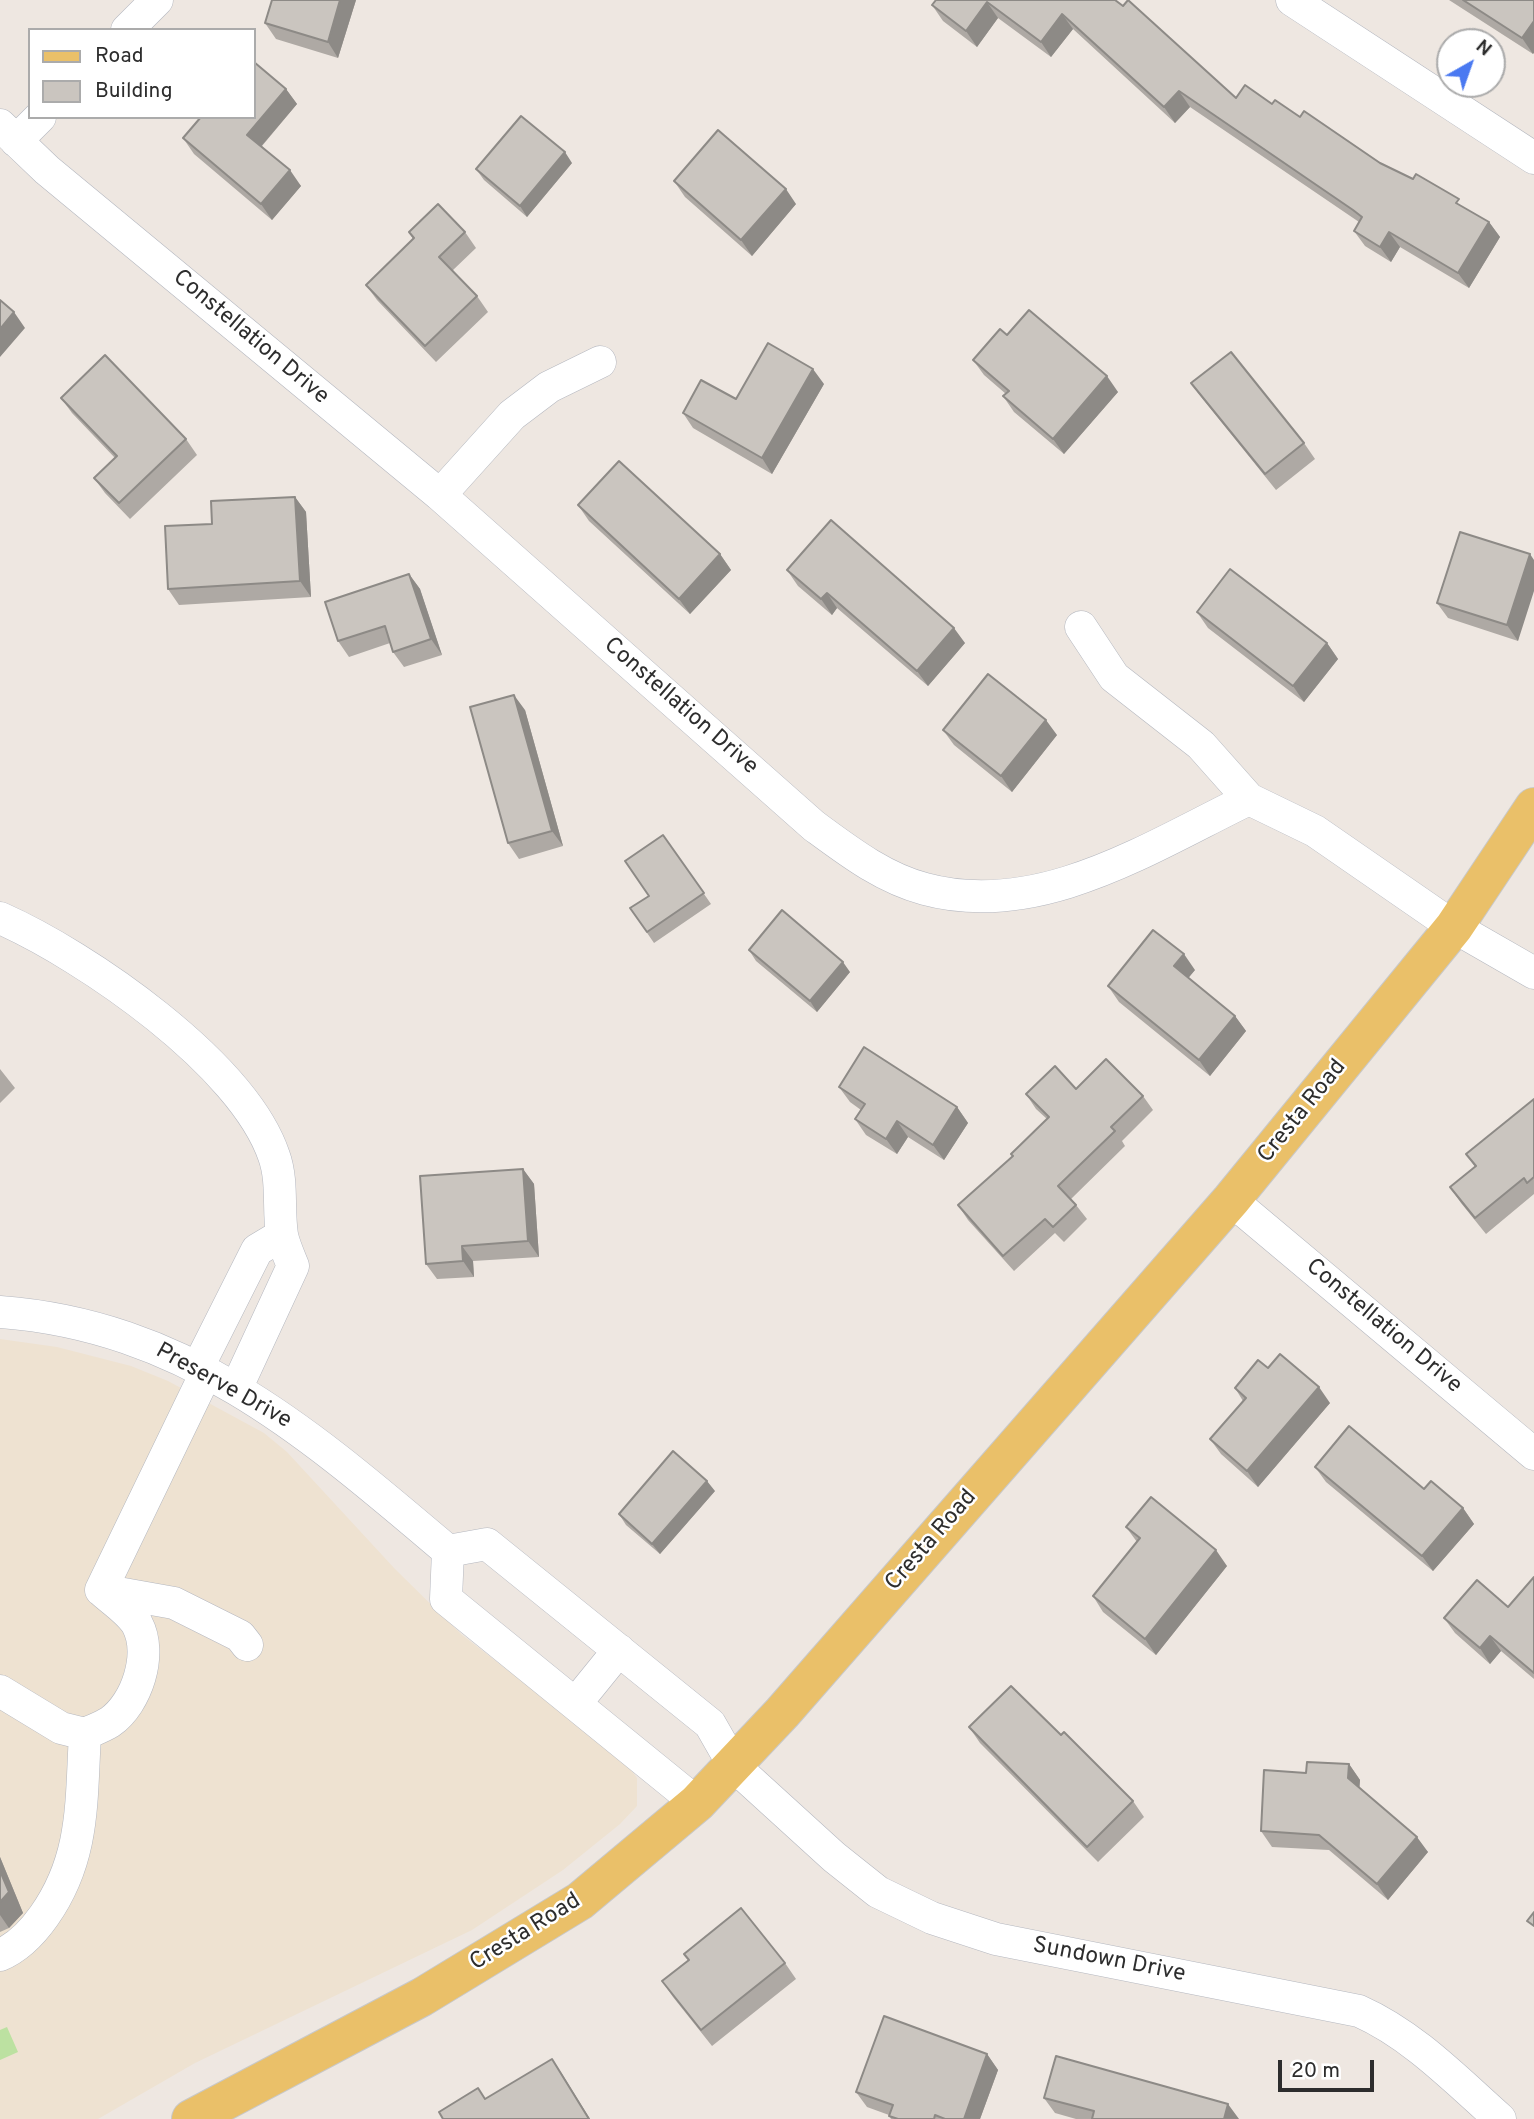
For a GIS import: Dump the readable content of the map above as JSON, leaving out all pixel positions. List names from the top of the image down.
{
  "streets": {
    "main road": ["Cresta Road"],
    "street": ["Constellation Drive", "Preserve Drive", "Sundown Drive"]
  },
  "crossings": [
    ["Constellation Drive", "Cresta Road"],
    ["Cresta Road", "Sundown Drive"]
  ],
  "legend": ["Road", "Building"],
  "scale_bar": "20 m",
  "north": "top right"
}
